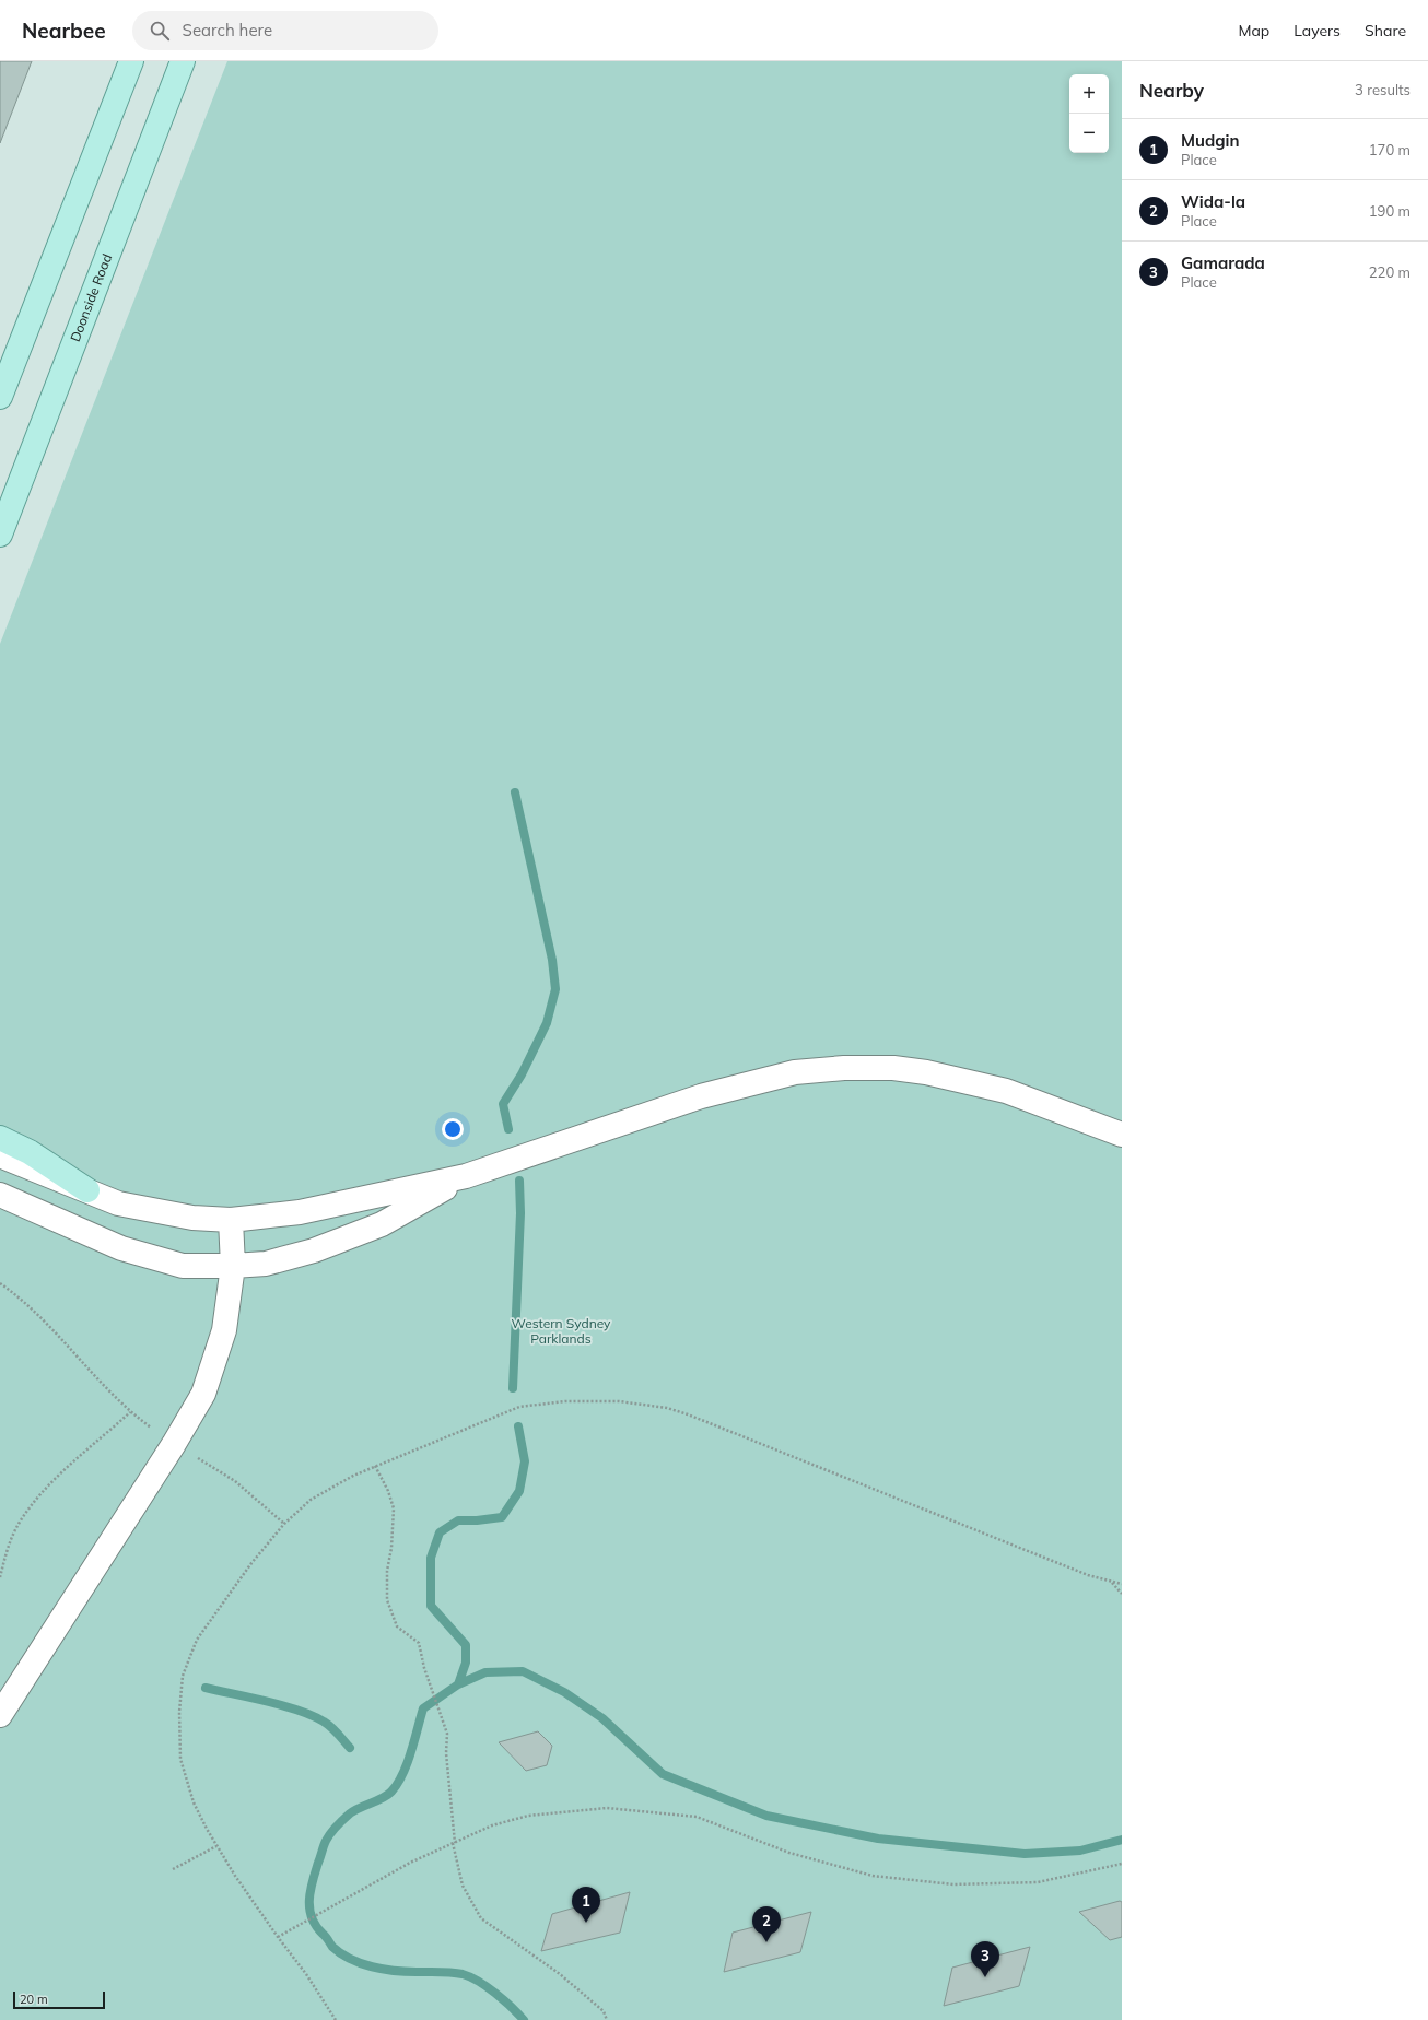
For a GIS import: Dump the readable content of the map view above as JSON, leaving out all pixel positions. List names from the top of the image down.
{
  "streets": {
    "main road": ["Doonside Road"]
  },
  "parks": ["Western Sydney Parklands"],
  "scale_bar": "20 m",
  "page": {
    "header": "Nearbee",
    "search": "Search here",
    "nav": ["Map", "Layers", "Share"],
    "heading": ["Nearby", "3 results"],
    "map_buttons": ["+", "−"],
    "list": [
      {
        "mark": "1",
        "name": "Mudgin",
        "note": "Place",
        "value": "170 m"
      },
      {
        "mark": "2",
        "name": "Wida-la",
        "note": "Place",
        "value": "190 m"
      },
      {
        "mark": "3",
        "name": "Gamarada",
        "note": "Place",
        "value": "220 m"
      }
    ],
    "pins": ["1", "2", "3"],
    "scale": "20 m"
  }
}
